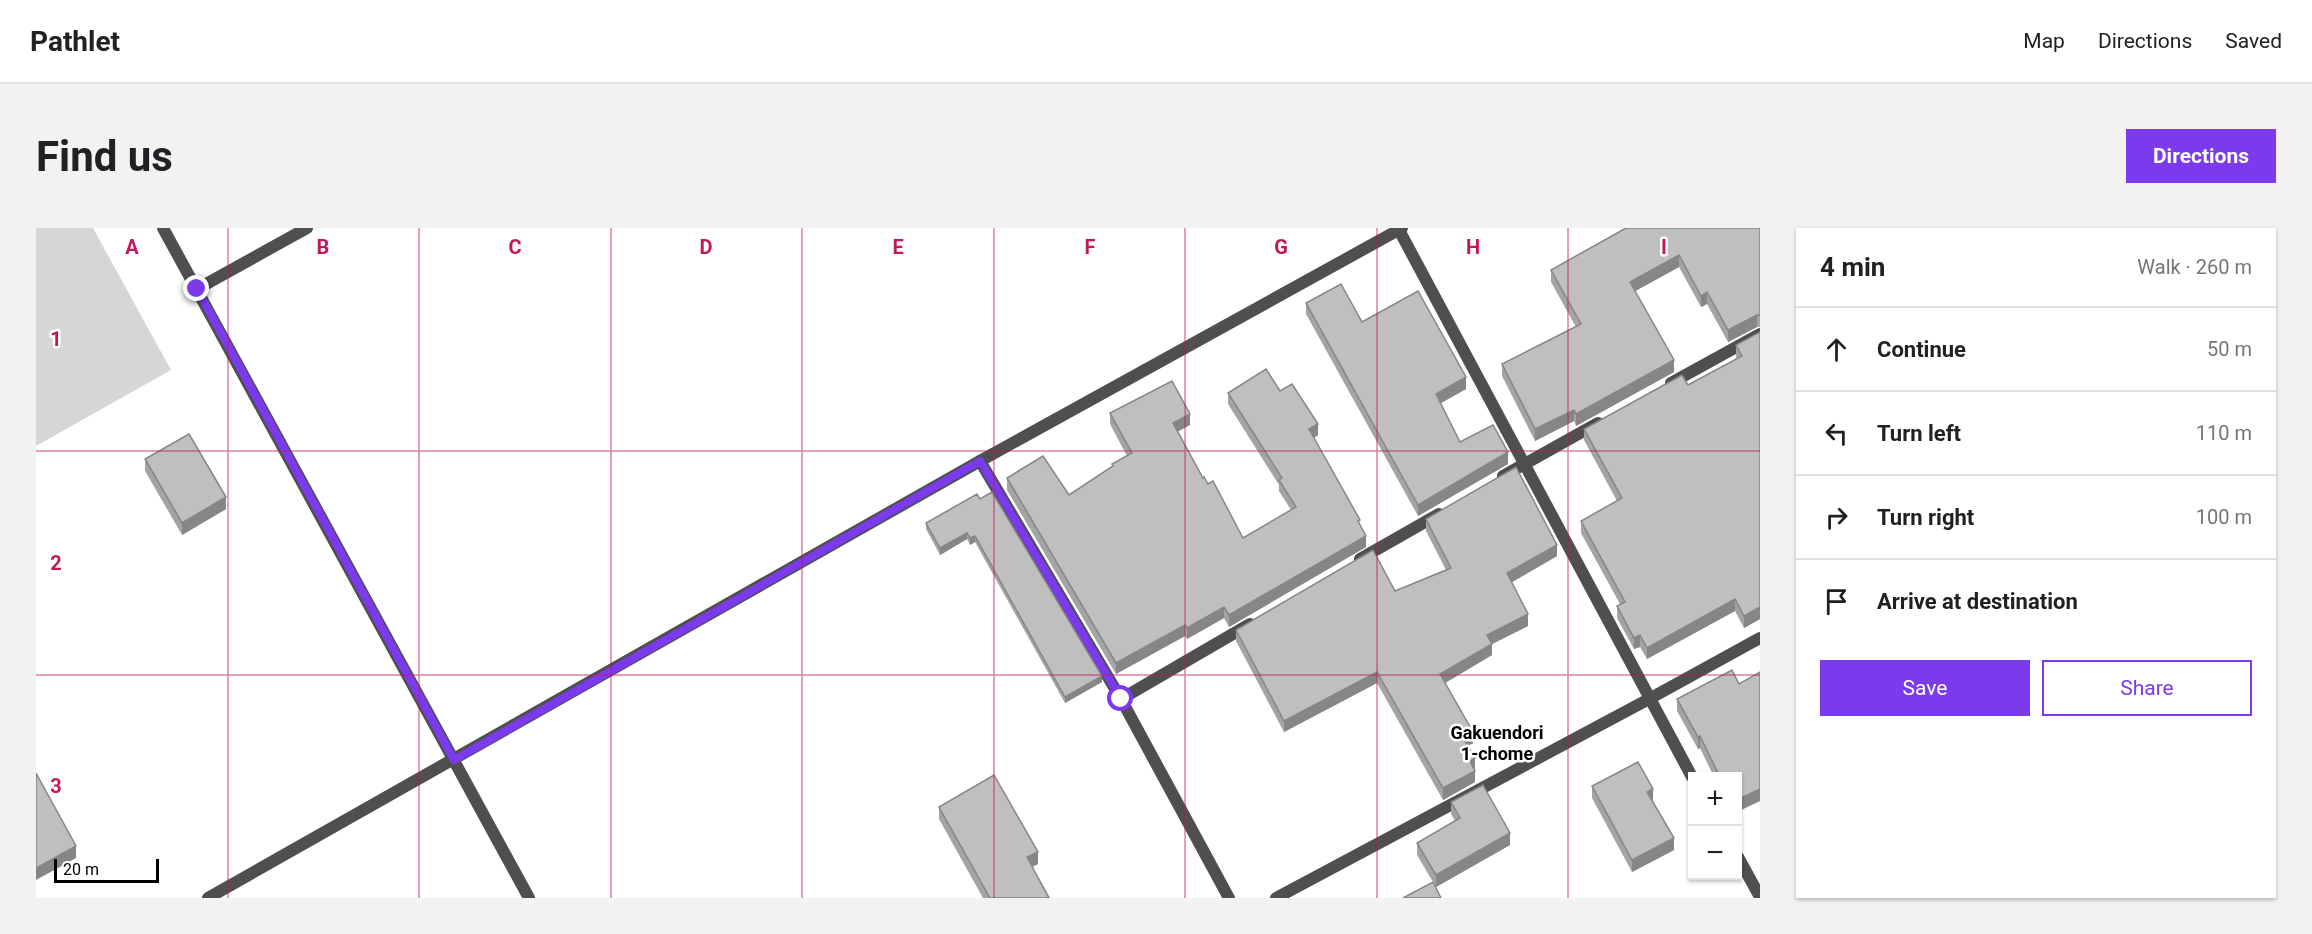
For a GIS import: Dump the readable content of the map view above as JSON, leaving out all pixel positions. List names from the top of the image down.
{
  "districts": ["Gakuendori 1-chome"],
  "scale_bar": "20 m",
  "page": {
    "header": "Pathlet",
    "nav": ["Map", "Directions", "Saved"],
    "buttons": [
      "Directions",
      ["Save", "Share"]
    ],
    "title": "Find us",
    "heading": ["4 min", "Walk · 260 m"],
    "list": [
      ["Continue", "50 m"],
      ["Turn left", "110 m"],
      ["Turn right", "100 m"],
      "Arrive at destination"
    ],
    "map_buttons": ["+", "−"],
    "scale": "20 m"
  },
  "grid": {
    "columns": [
      "A",
      "B",
      "C",
      "D",
      "E",
      "F",
      "G",
      "H",
      "I"
    ],
    "rows": ["1", "2", "3"]
  }
}
